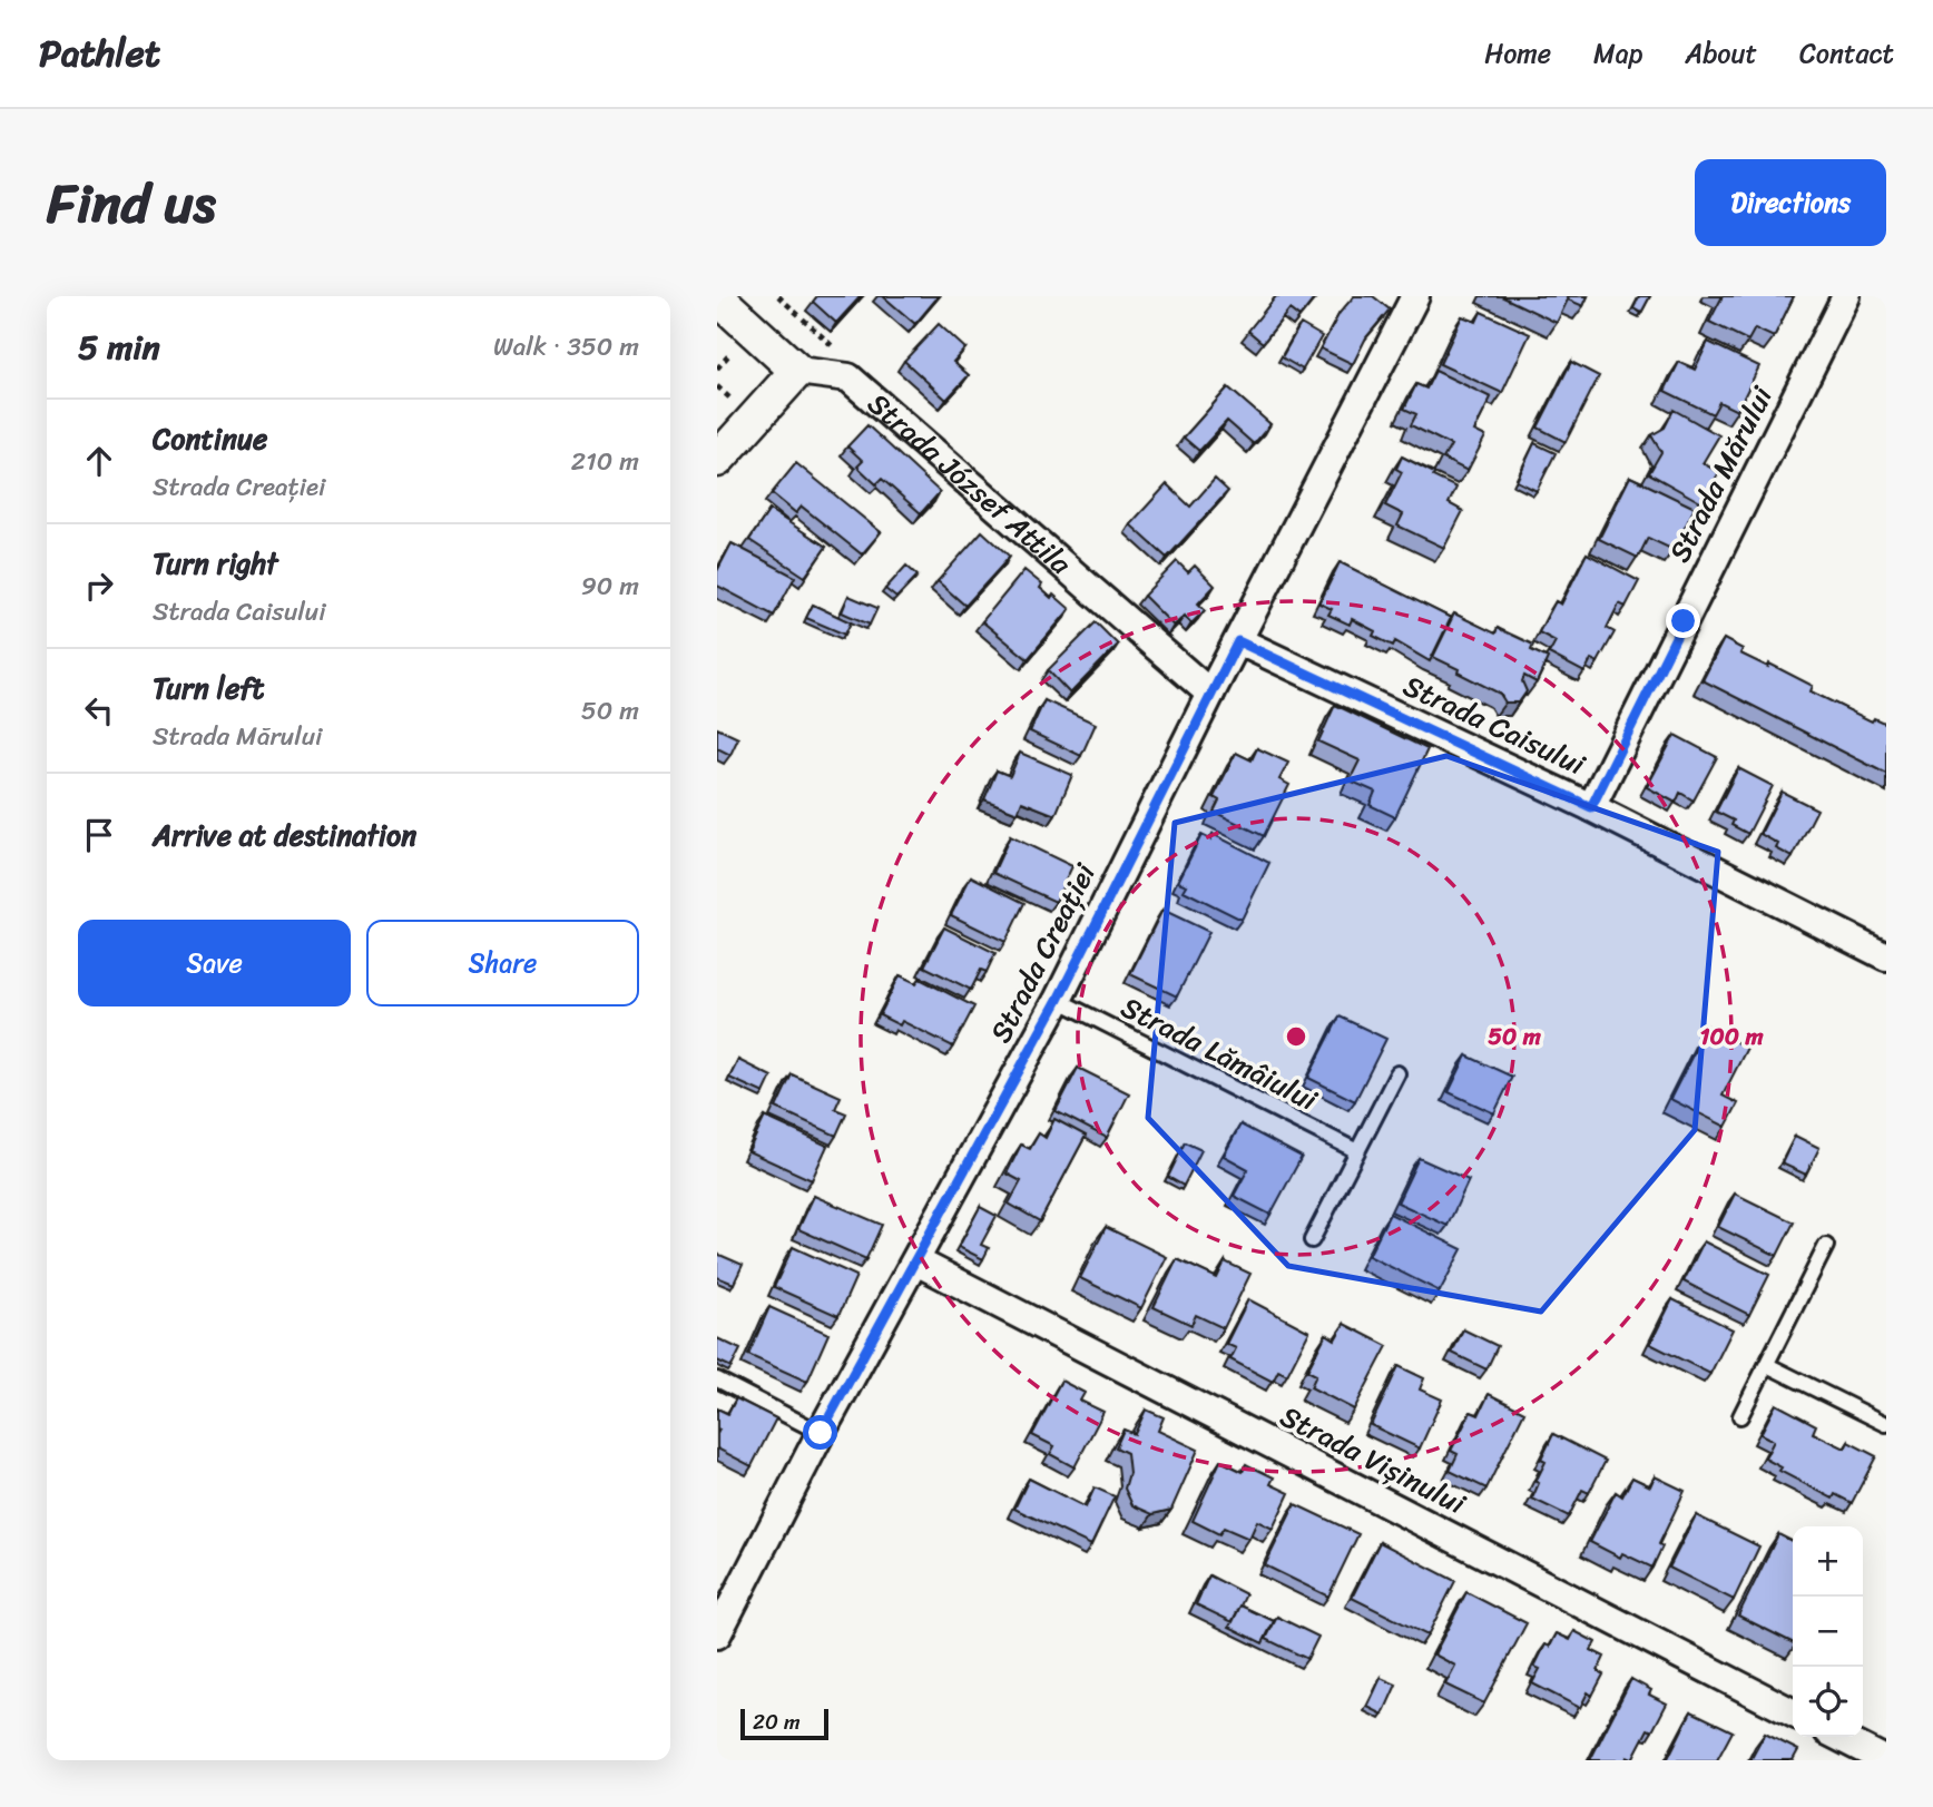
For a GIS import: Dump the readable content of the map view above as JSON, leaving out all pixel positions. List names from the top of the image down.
{
  "streets": {
    "street": [
      "Strada Mărului",
      "Strada József Attila",
      "Strada Caisului",
      "Strada Creației",
      "Strada Vișinului"
    ],
    "lane": ["Strada Lămâiului"]
  },
  "crossings": [
    ["Strada Mărului", "Strada Caisului"],
    ["Strada József Attila", "Strada Creației"],
    ["Strada Caisului", "Strada Creației"],
    ["Strada Creației", "Strada Lămâiului"],
    ["Strada Creației", "Strada Vișinului"]
  ],
  "scale_bar": "20 m",
  "page": {
    "header": "Pathlet",
    "nav": [
      "Home",
      "Map",
      "About",
      "Contact"
    ],
    "title": "Find us",
    "buttons": [
      "Directions",
      ["Save", "Share"]
    ],
    "heading": ["5 min", "Walk · 350 m"],
    "list": [
      ["Continue", "Strada Creației", "210 m"],
      ["Turn right", "Strada Caisului", "90 m"],
      ["Turn left", "Strada Mărului", "50 m"],
      "Arrive at destination"
    ],
    "map_buttons": ["+", "−"],
    "scale": "20 m"
  },
  "rings": ["50 m", "100 m"]
}
